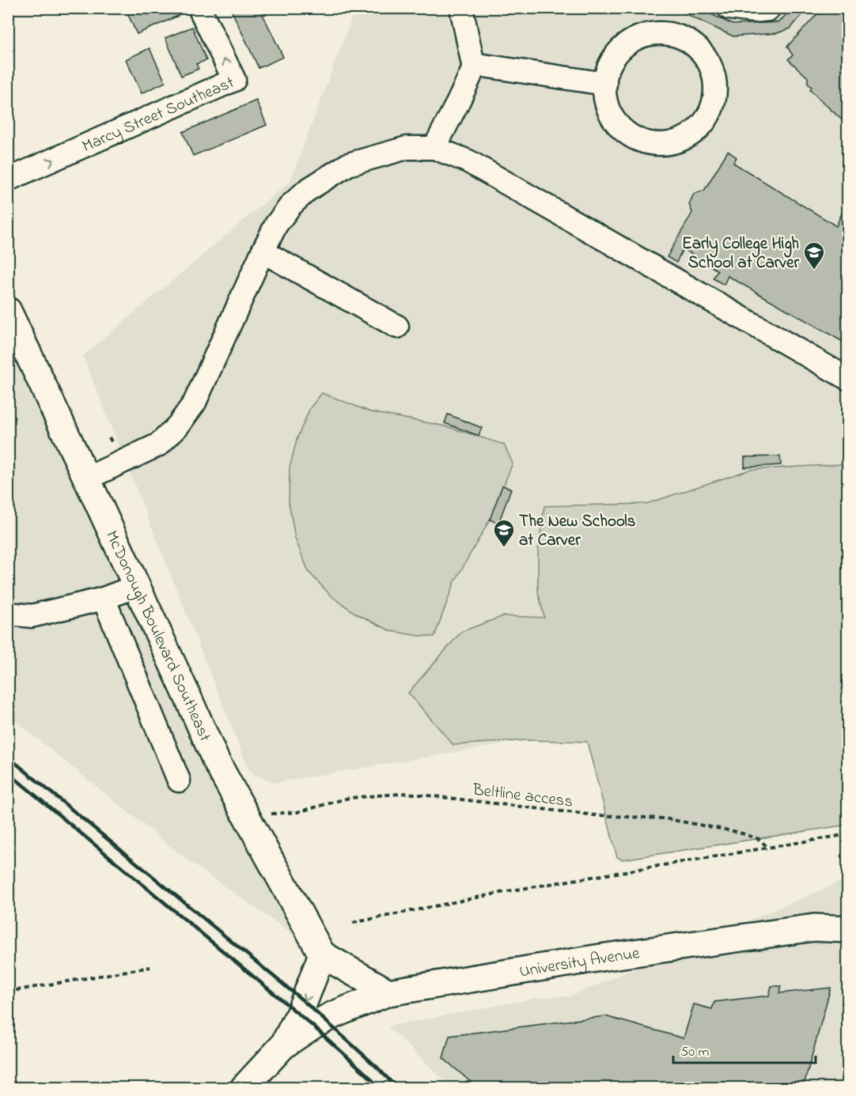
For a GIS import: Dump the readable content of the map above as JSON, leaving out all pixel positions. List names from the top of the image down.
{
  "streets": {
    "main road": ["McDonough Boulevard Southeast", "University Avenue"],
    "street": ["Marcy Street Southeast"],
    "path": ["Beltline access"]
  },
  "places": {
    "school or university": ["Early College High School at Carver", "The New Schools at Carver"]
  },
  "scale_bar": "50 m"
}
